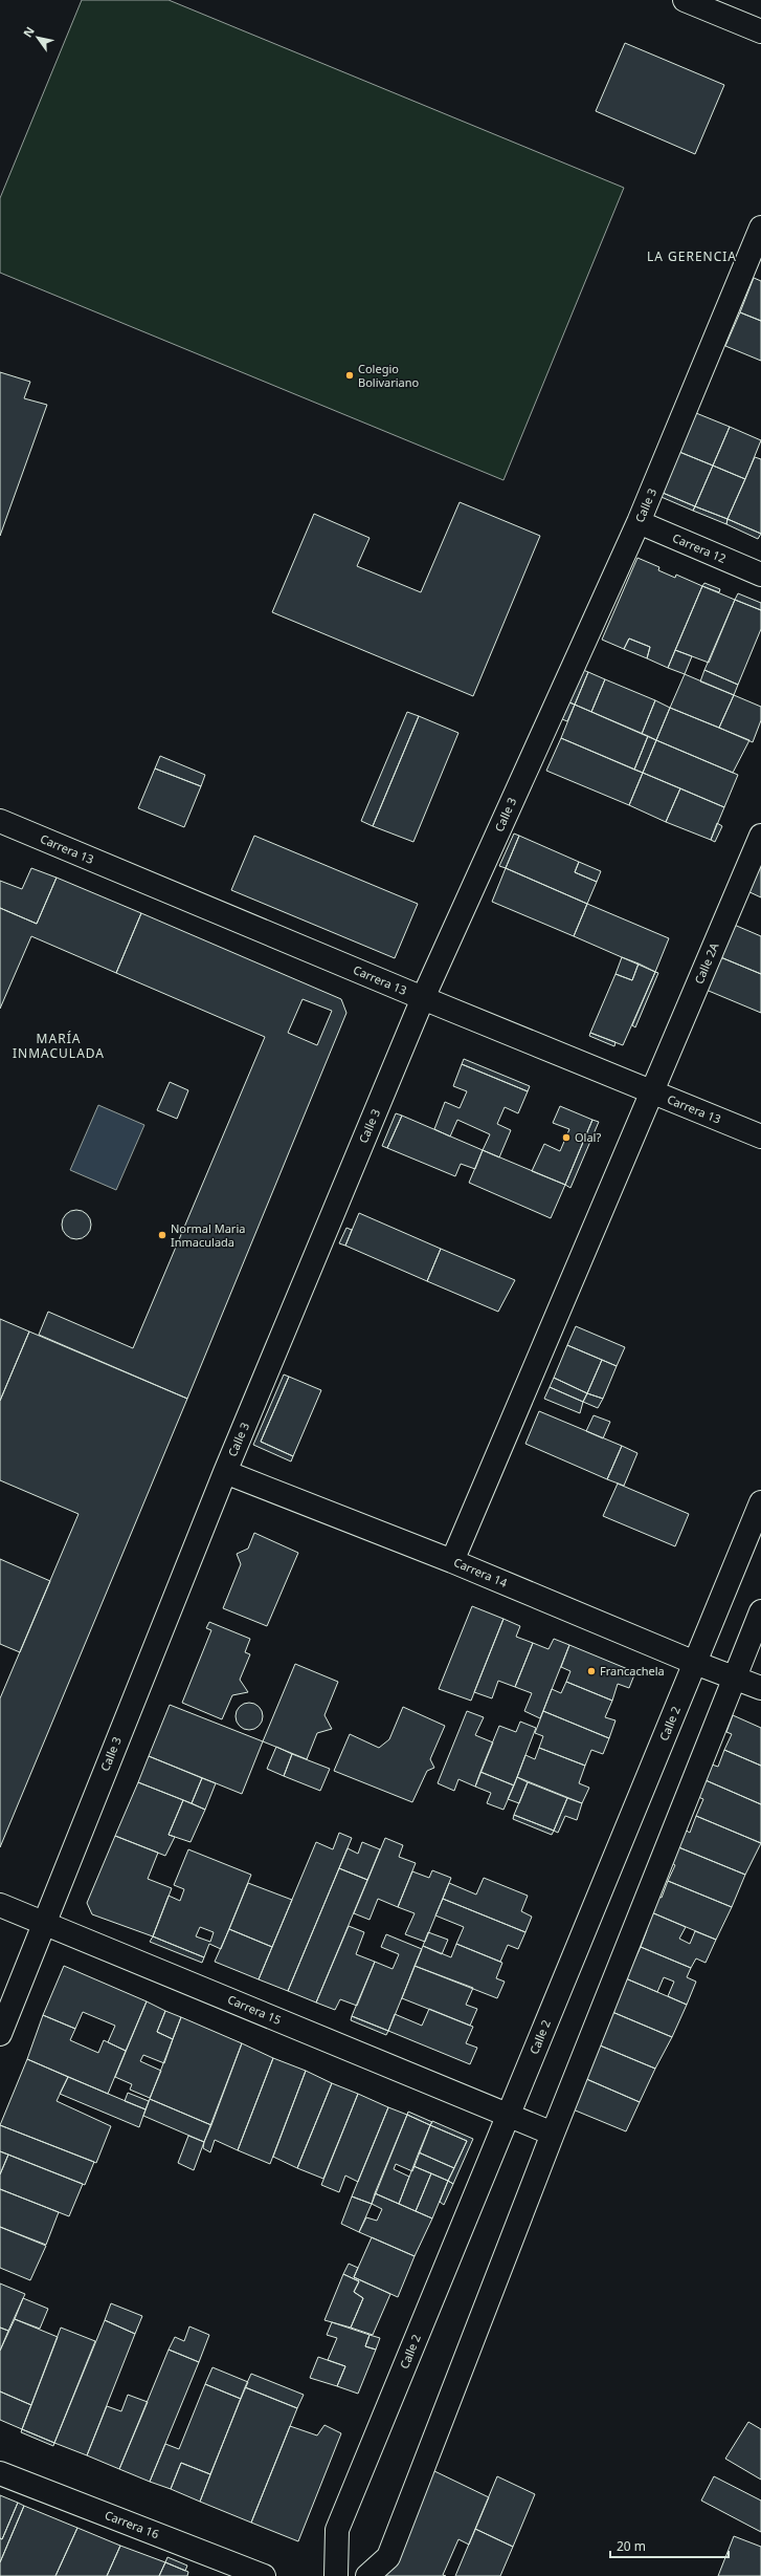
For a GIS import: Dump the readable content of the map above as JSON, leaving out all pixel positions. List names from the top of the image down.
{
  "streets": {
    "street": [
      "Calle 3",
      "Carrera 12",
      "Carrera 13",
      "Calle 2A",
      "Carrera 14",
      "Calle 2",
      "Carrera 15",
      "Carrera 16"
    ]
  },
  "crossings": [
    ["Calle 3", "Carrera 12"],
    ["Calle 3", "Carrera 13"],
    ["Calle 3", "Carrera 14"],
    ["Calle 3", "Carrera 15"],
    ["Carrera 13", "Calle 2A"],
    ["Calle 2A", "Carrera 14"],
    ["Carrera 14", "Calle 2"],
    ["Calle 2", "Carrera 15"]
  ],
  "districts": ["LA GERENCIA", "MARÍA INMACULADA"],
  "places": [
    "Colegio Bolivariano",
    "Olal?",
    "Normal Maria Inmaculada",
    "Francachela"
  ],
  "scale_bar": "20 m",
  "north": "top left"
}
